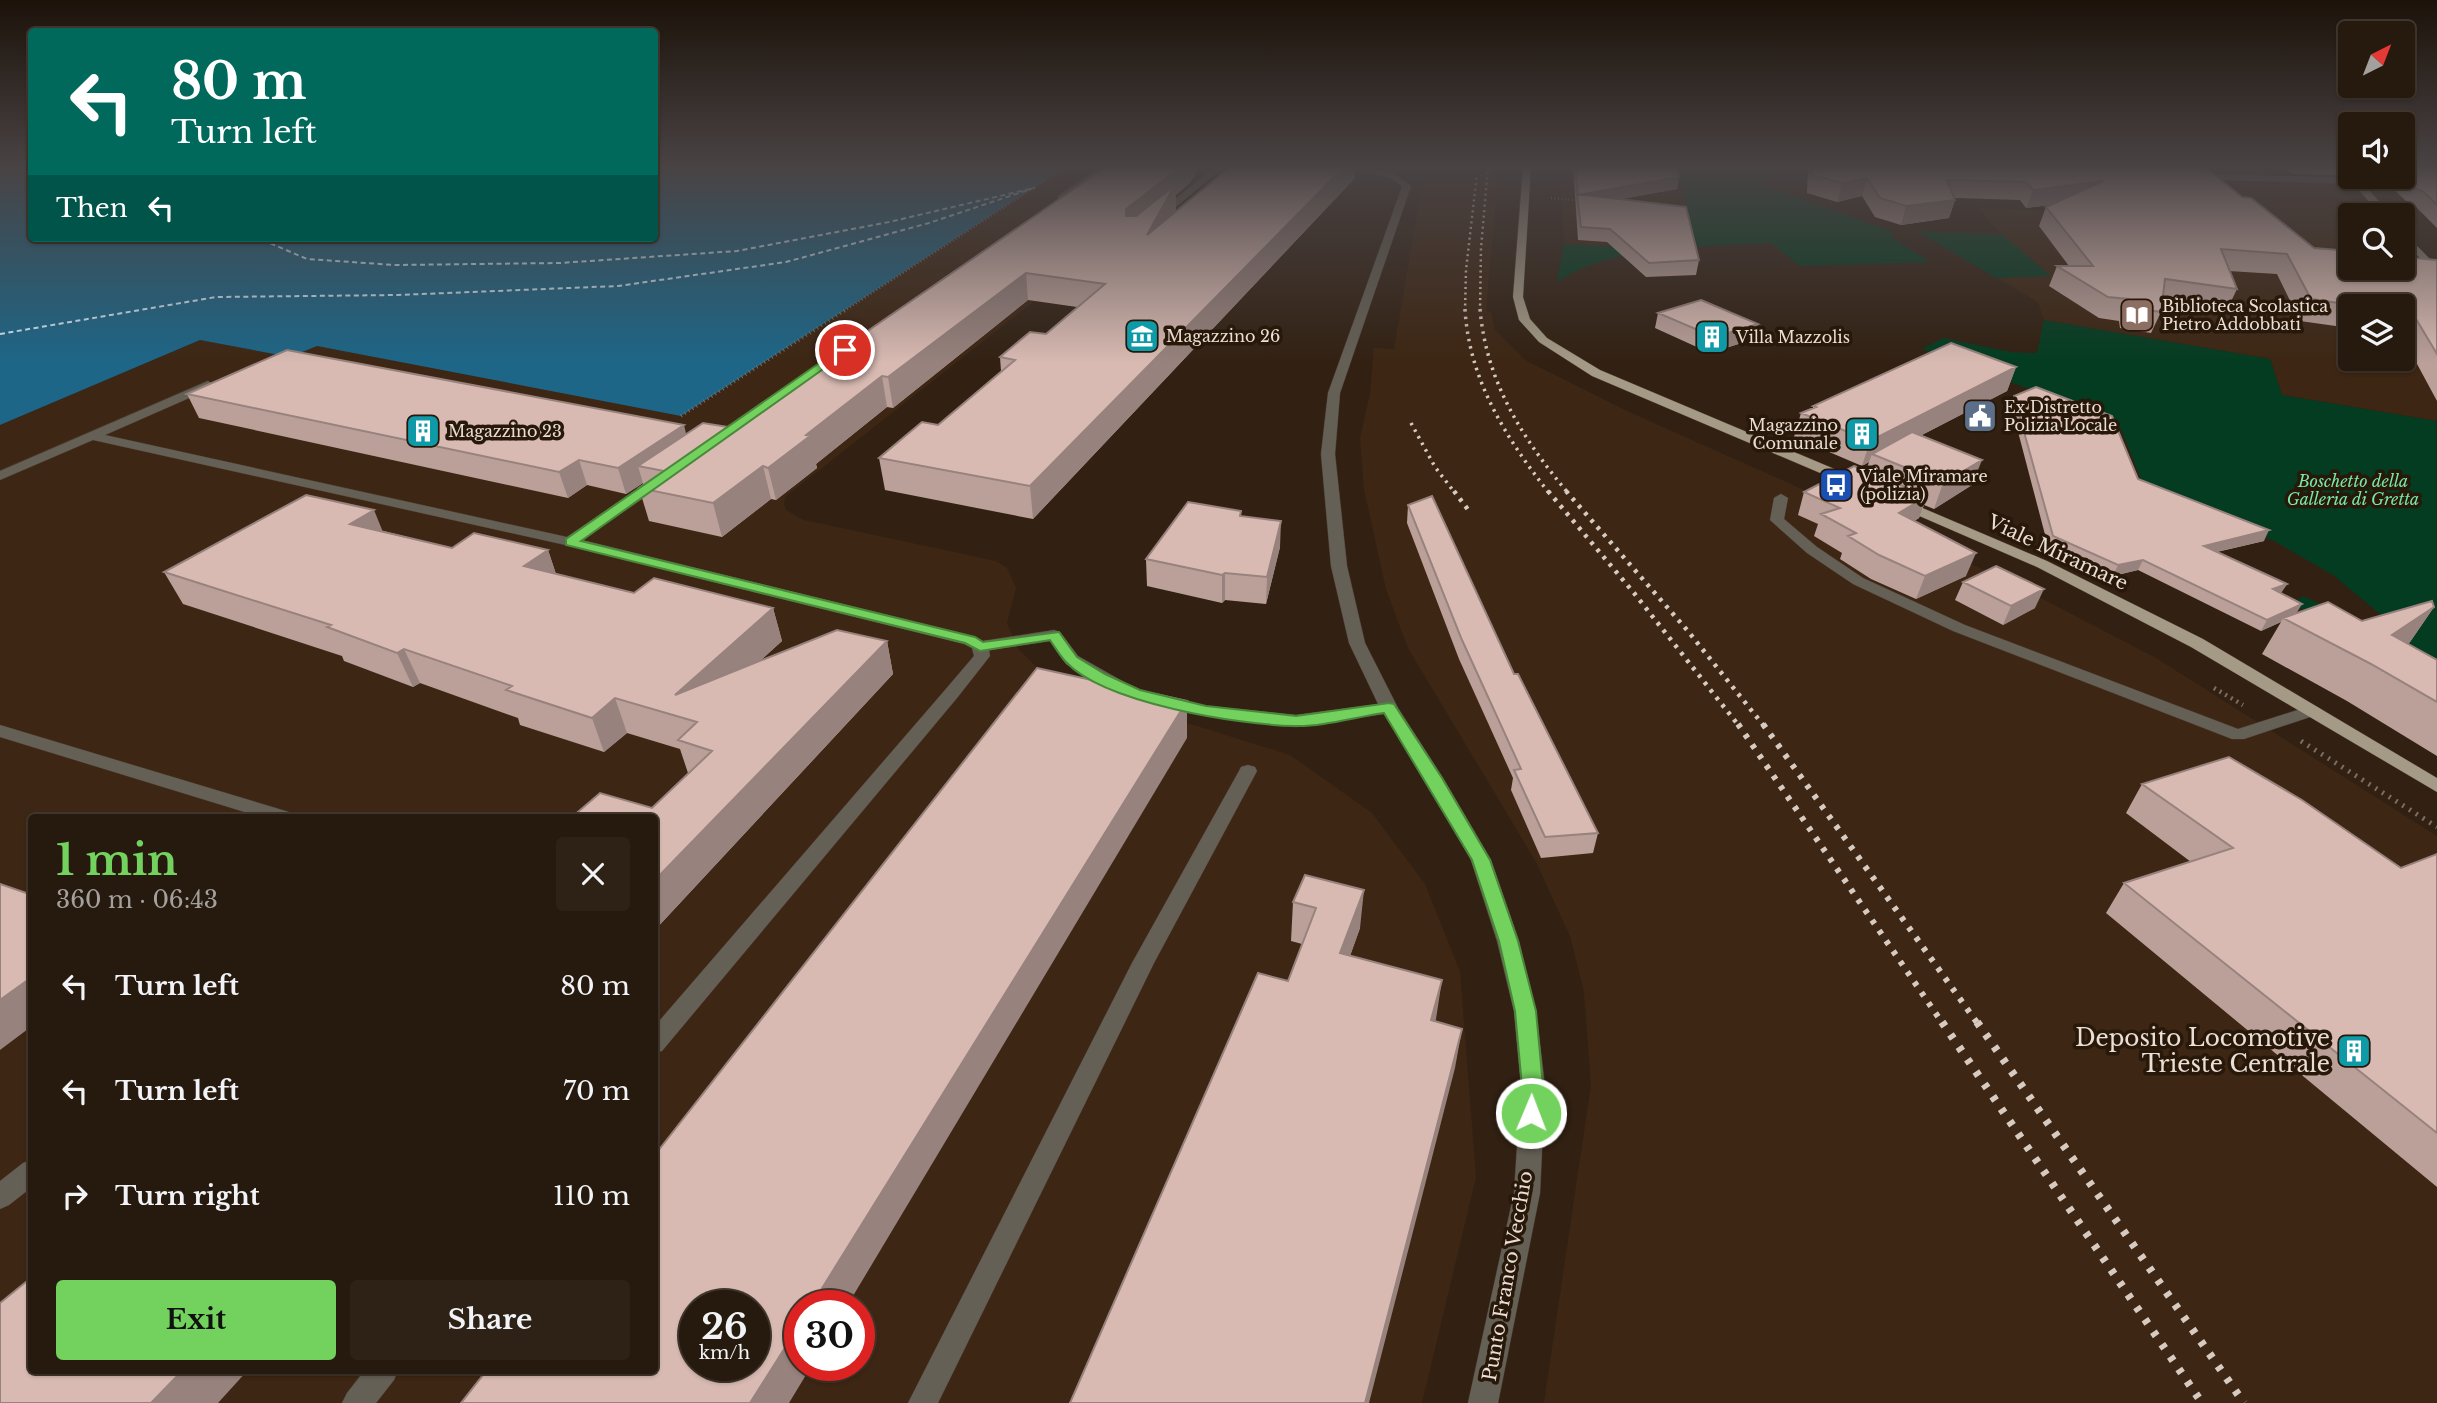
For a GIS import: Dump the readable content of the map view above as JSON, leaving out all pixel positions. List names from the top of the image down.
{
  "streets": {
    "main road": ["Viale Miramare"],
    "street": ["Punto Franco Vecchio"]
  },
  "parks": ["Boschetto della Galleria di Gretta"],
  "places": {
    "library": ["Biblioteca Scolastica Pietro Addobbati"],
    "museum": ["Magazzino 26"],
    "building": [
      "Villa Mazzolis",
      "Magazzino 23",
      "Magazzino Comunale",
      "Deposito Locomotive Trieste Centrale"
    ],
    "public building": ["Ex Distretto Polizia Locale"],
    "bus stop": ["Viale Miramare (polizia)"]
  },
  "north": "top right",
  "page": {
    "turn": ["80 m", "Turn left"],
    "then": "Then",
    "heading": ["1 min", "360 m · 06:43"],
    "list": [
      {
        "name": "Turn left",
        "value": "80 m"
      },
      {
        "name": "Turn left",
        "value": "70 m"
      },
      {
        "name": "Turn right",
        "value": "110 m"
      }
    ],
    "buttons": ["Exit", "Share"],
    "speed": "26 km/h",
    "limit": "30"
  }
}
